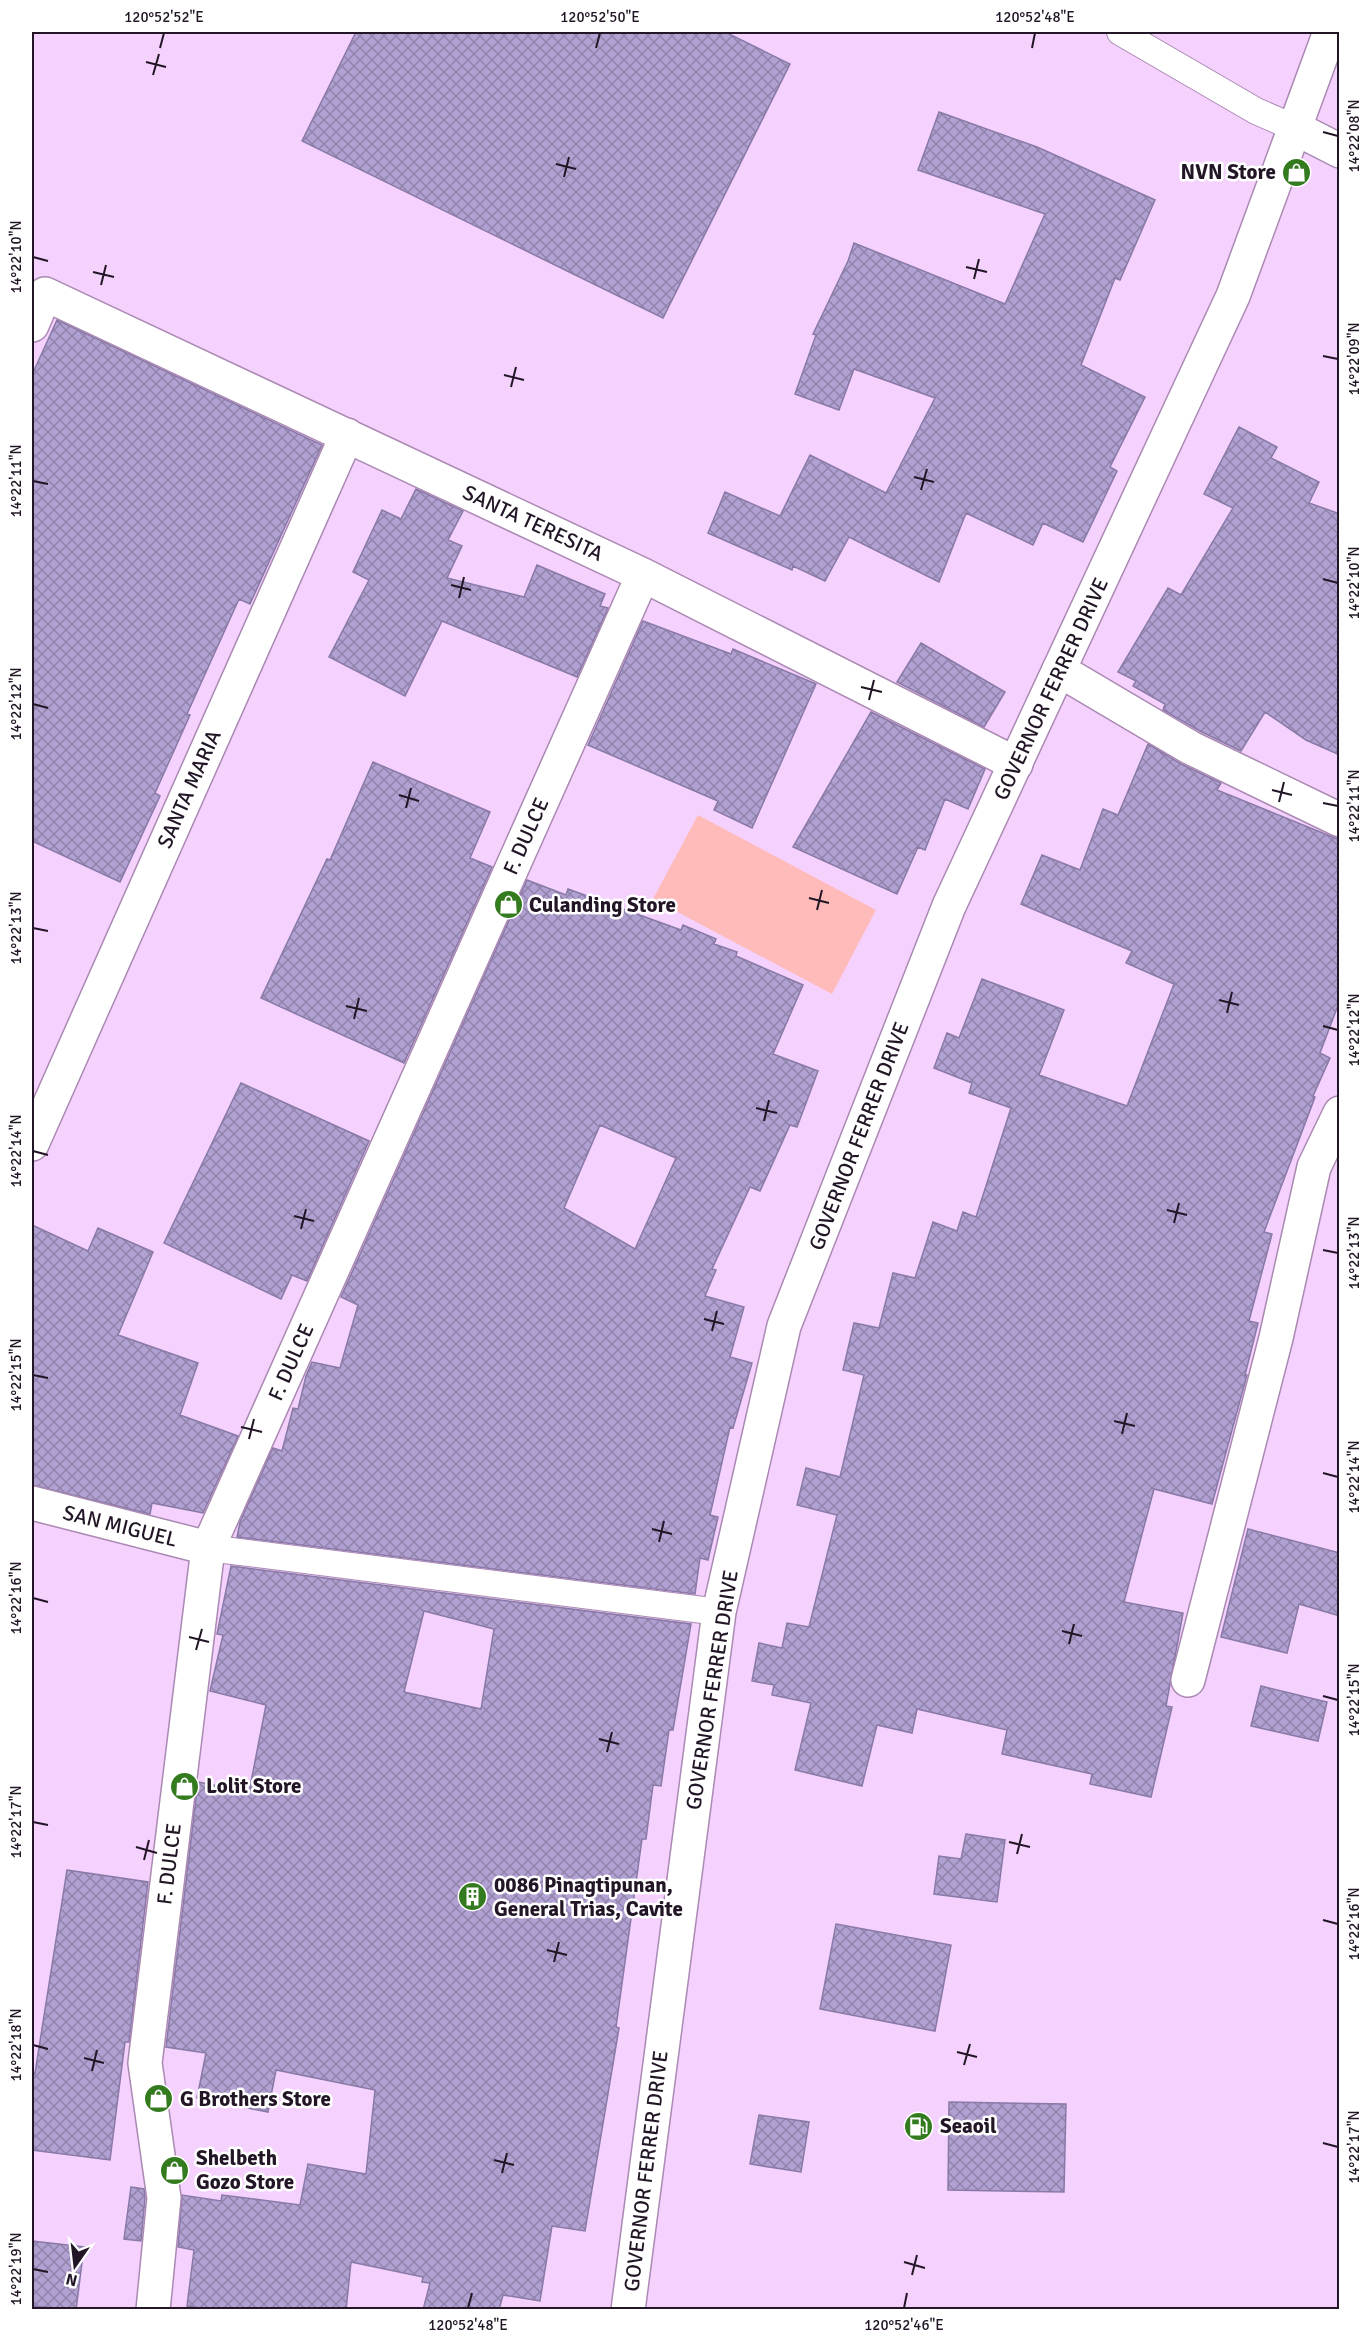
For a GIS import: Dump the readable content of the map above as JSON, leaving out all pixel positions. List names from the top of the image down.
{
  "streets": {
    "street": [
      "SANTA TERESITA",
      "GOVERNOR FERRER DRIVE",
      "SANTA MARIA",
      "F. DULCE",
      "SAN MIGUEL"
    ]
  },
  "crossings": [
    ["SANTA TERESITA", "GOVERNOR FERRER DRIVE"],
    ["SANTA TERESITA", "SANTA MARIA"],
    ["SANTA TERESITA", "F. DULCE"],
    ["F. DULCE", "SAN MIGUEL"]
  ],
  "places": {
    "shop": [
      "NVN Store",
      "Culanding Store",
      "Lolit Store",
      "G Brothers Store",
      "Shelbeth Gozo Store"
    ],
    "building": ["0086 Pinagtipunan, General Trias, Cavite"],
    "fuel station": ["Seaoil"]
  },
  "north": "bottom",
  "coordinates": [
    "120°52'52\"E",
    "120°52'50\"E",
    "120°52'48\"E",
    "14°22'08\"N",
    "14°22'10\"N",
    "14°22'09\"N",
    "14°22'11\"N",
    "14°22'12\"N",
    "14°22'13\"N",
    "14°22'14\"N",
    "14°22'15\"N",
    "14°22'16\"N",
    "14°22'17\"N",
    "14°22'18\"N",
    "14°22'19\"N",
    "120°52'46\"E"
  ]
}
